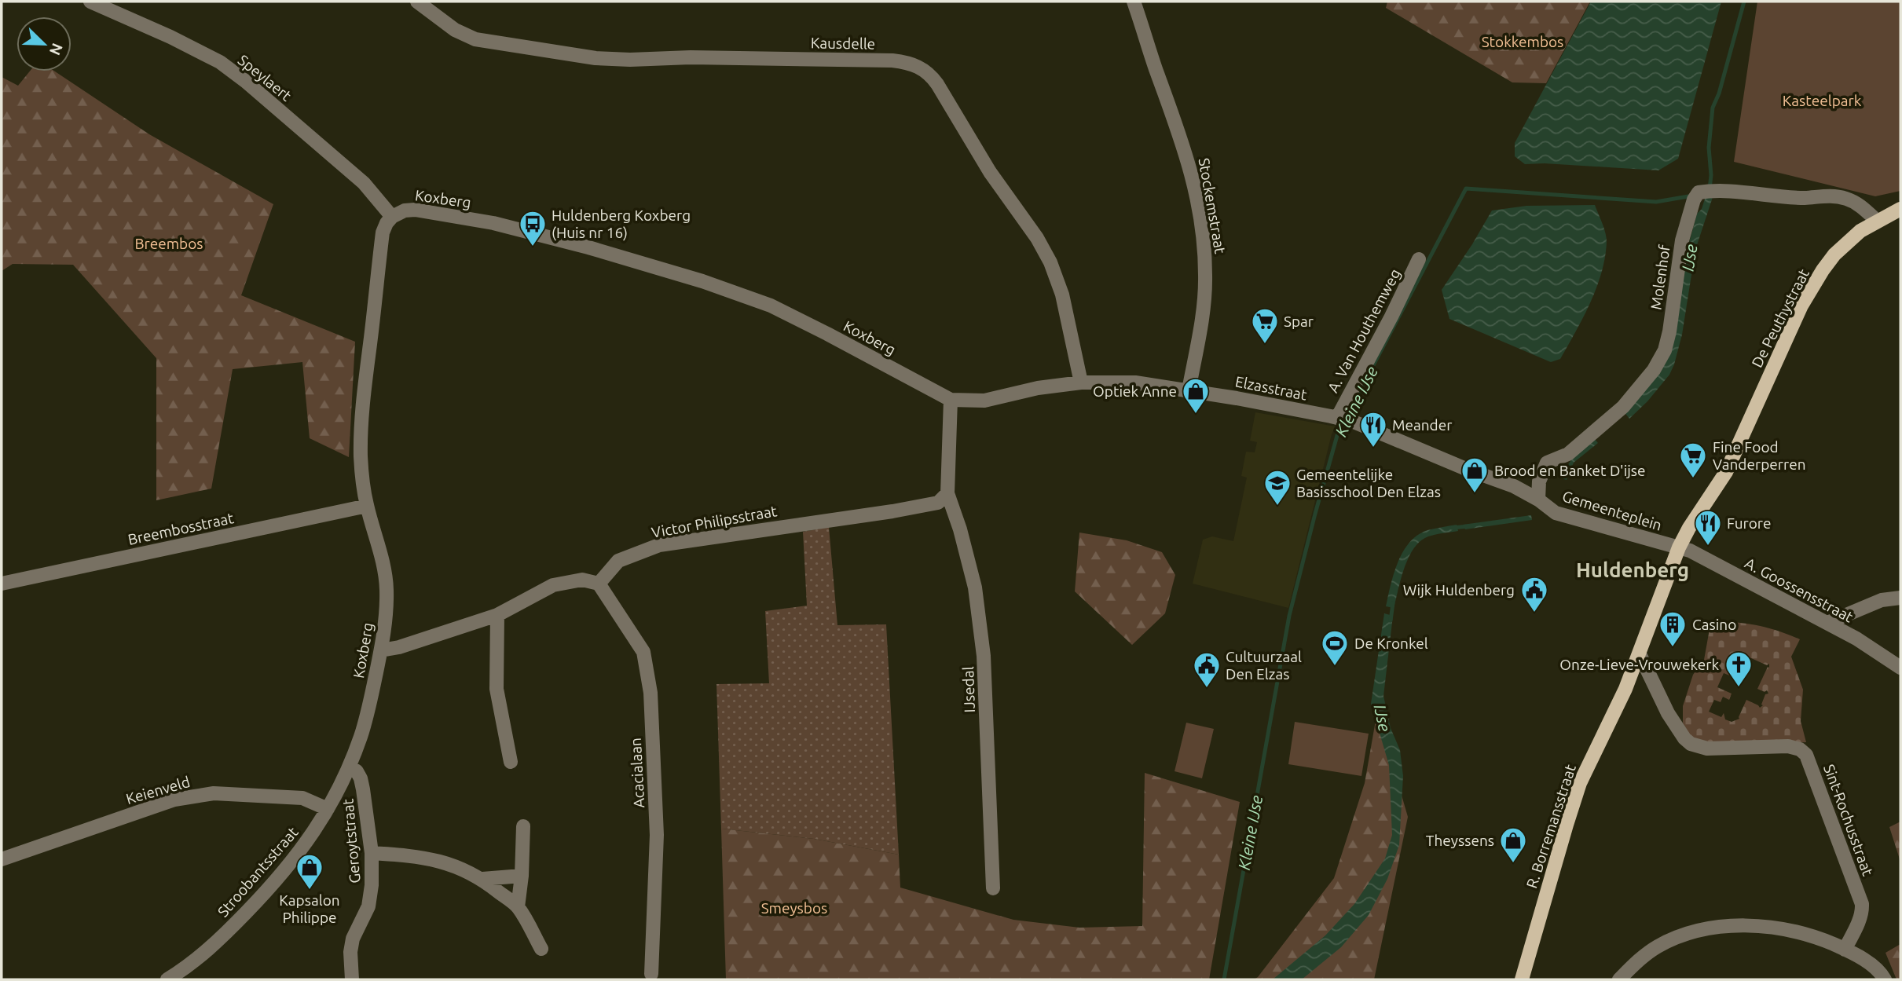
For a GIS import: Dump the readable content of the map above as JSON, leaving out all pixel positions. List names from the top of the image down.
{
  "streets": {
    "main road": ["De Peuthystraat", "R. Borremansstraat"],
    "street": [
      "Kausdelle",
      "Speylaert",
      "Koxberg",
      "Stockemstraat",
      "Molenhof",
      "A. Van Houthemweg",
      "Elzasstraat",
      "Gemeenteplein",
      "Victor Philipsstraat",
      "Breembosstraat",
      "A. Goossensstraat",
      "IJsedal",
      "Acacialaan",
      "Keienveld",
      "Sint-Rochusstraat",
      "Geroytstraat",
      "Stroobantsstraat"
    ]
  },
  "crossings": [
    ["Kausdelle", "Elzasstraat"],
    ["Speylaert", "Koxberg"],
    ["Koxberg", "Elzasstraat"],
    ["Koxberg", "Breembosstraat"],
    ["Koxberg", "Geroytstraat"],
    ["Koxberg", "Stroobantsstraat"],
    ["Stockemstraat", "Elzasstraat"],
    ["Molenhof", "De Peuthystraat"],
    ["Molenhof", "Elzasstraat"],
    ["Molenhof", "Gemeenteplein"],
    ["De Peuthystraat", "Gemeenteplein"],
    ["De Peuthystraat", "A. Goossensstraat"],
    ["A. Van Houthemweg", "Elzasstraat"],
    ["Elzasstraat", "Gemeenteplein"],
    ["Gemeenteplein", "A. Goossensstraat"],
    ["Victor Philipsstraat", "IJsedal"],
    ["Victor Philipsstraat", "Acacialaan"],
    ["Keienveld", "Stroobantsstraat"],
    ["Sint-Rochusstraat", "R. Borremansstraat"],
    ["Geroytstraat", "Stroobantsstraat"]
  ],
  "districts": ["Huldenberg"],
  "water": ["IJse", "Kleine IJse"],
  "parks": [
    "Stokkembos",
    "Kasteelpark",
    "Breembos",
    "Smeysbos"
  ],
  "places": {
    "bus stop": ["Huldenberg Koxberg (Huis nr 16)"],
    "supermarket": ["Spar", "Fine Food Vanderperren"],
    "shop": [
      "Optiek Anne",
      "Brood en Banket D'ijse",
      "Theyssens",
      "Kapsalon Philippe"
    ],
    "restaurant": ["Meander", "Furore"],
    "school or university": ["Gemeentelijke Basisschool Den Elzas"],
    "public building": ["Wijk Huldenberg", "Cultuurzaal Den Elzas"],
    "building": ["Casino"],
    "sports": ["De Kronkel"],
    "church": ["Onze-Lieve-Vrouwekerk"]
  },
  "north": "bottom right"
}
